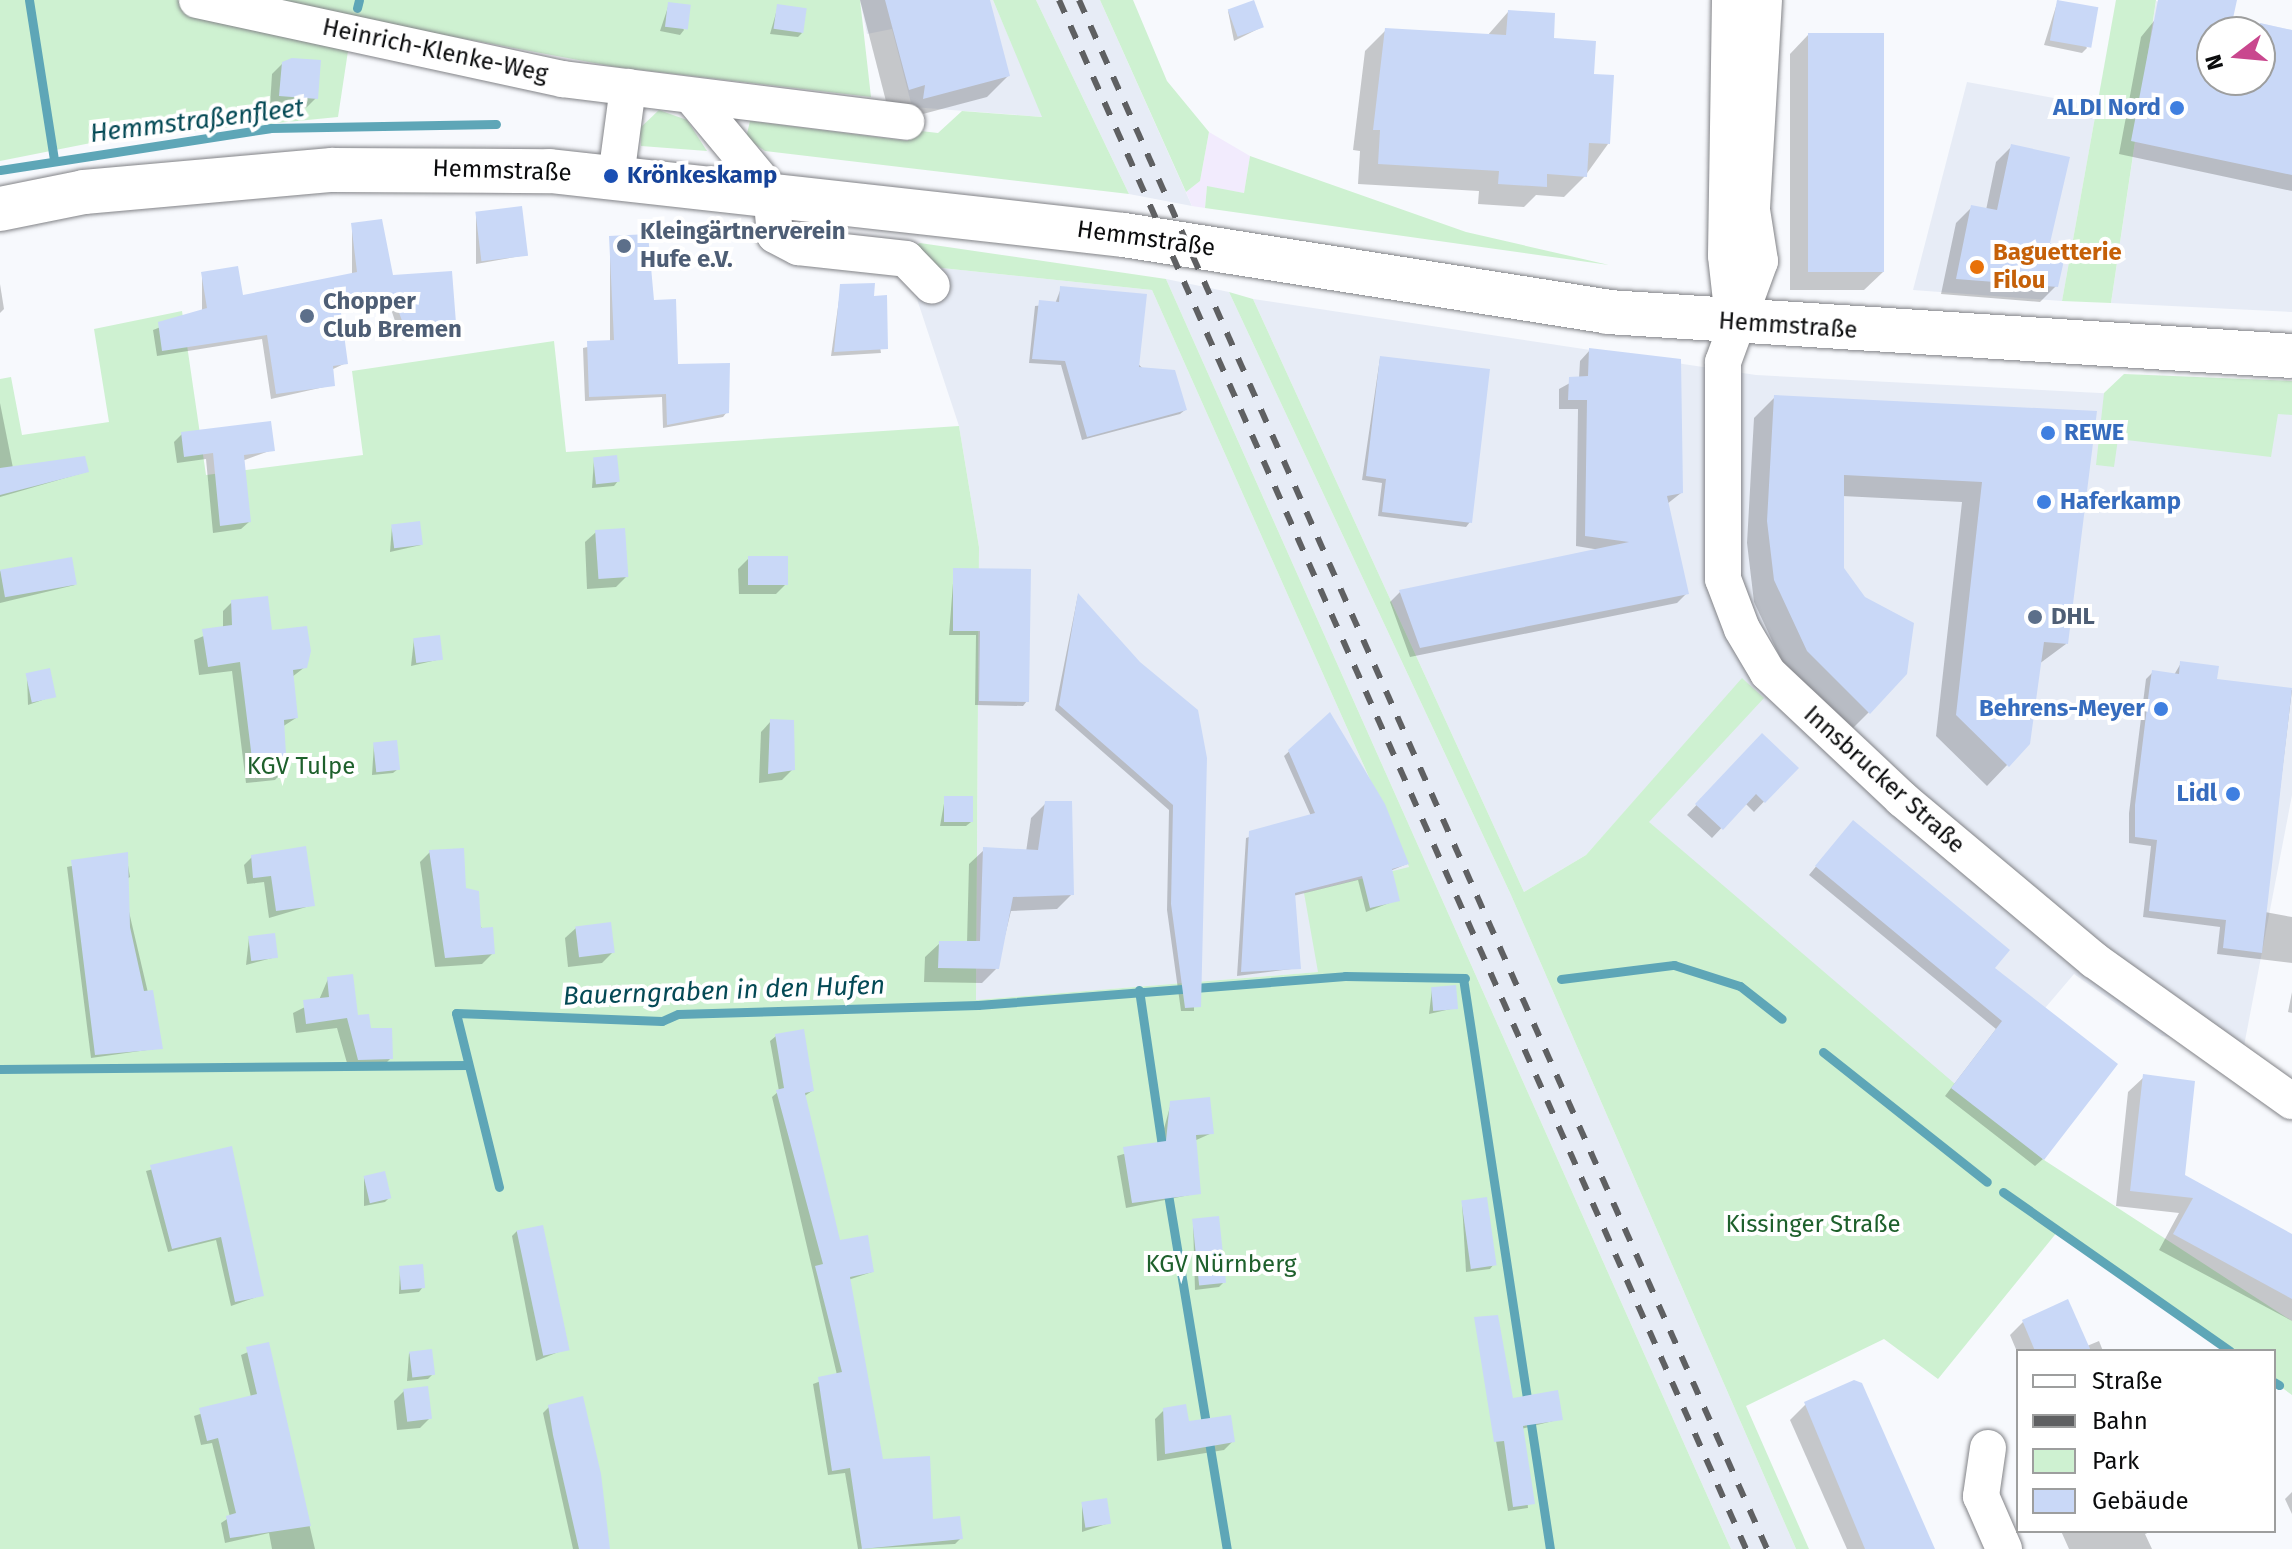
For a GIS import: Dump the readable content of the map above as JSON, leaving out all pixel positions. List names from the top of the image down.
{
  "streets": {
    "street": ["Heinrich-Klenke-Weg", "Hemmstraße", "Innsbrucker Straße"]
  },
  "crossings": [
    ["Hemmstraße", "Innsbrucker Straße"]
  ],
  "water": ["Hemmstraßenfleet", "Bauerngraben in den Hufen"],
  "parks": ["KGV Tulpe", "Kissinger Straße", "KGV Nürnberg"],
  "places": [
    "ALDI Nord",
    "Krönkeskamp",
    "Kleingärtnerverein Hufe e.V.",
    "Baguetterie Filou",
    "Chopper Club Bremen",
    "REWE",
    "Haferkamp",
    "DHL",
    "Behrens-Meyer",
    "Lidl"
  ],
  "legend": [
    "Straße",
    "Bahn",
    "Park",
    "Gebäude"
  ],
  "north": "left"
}
